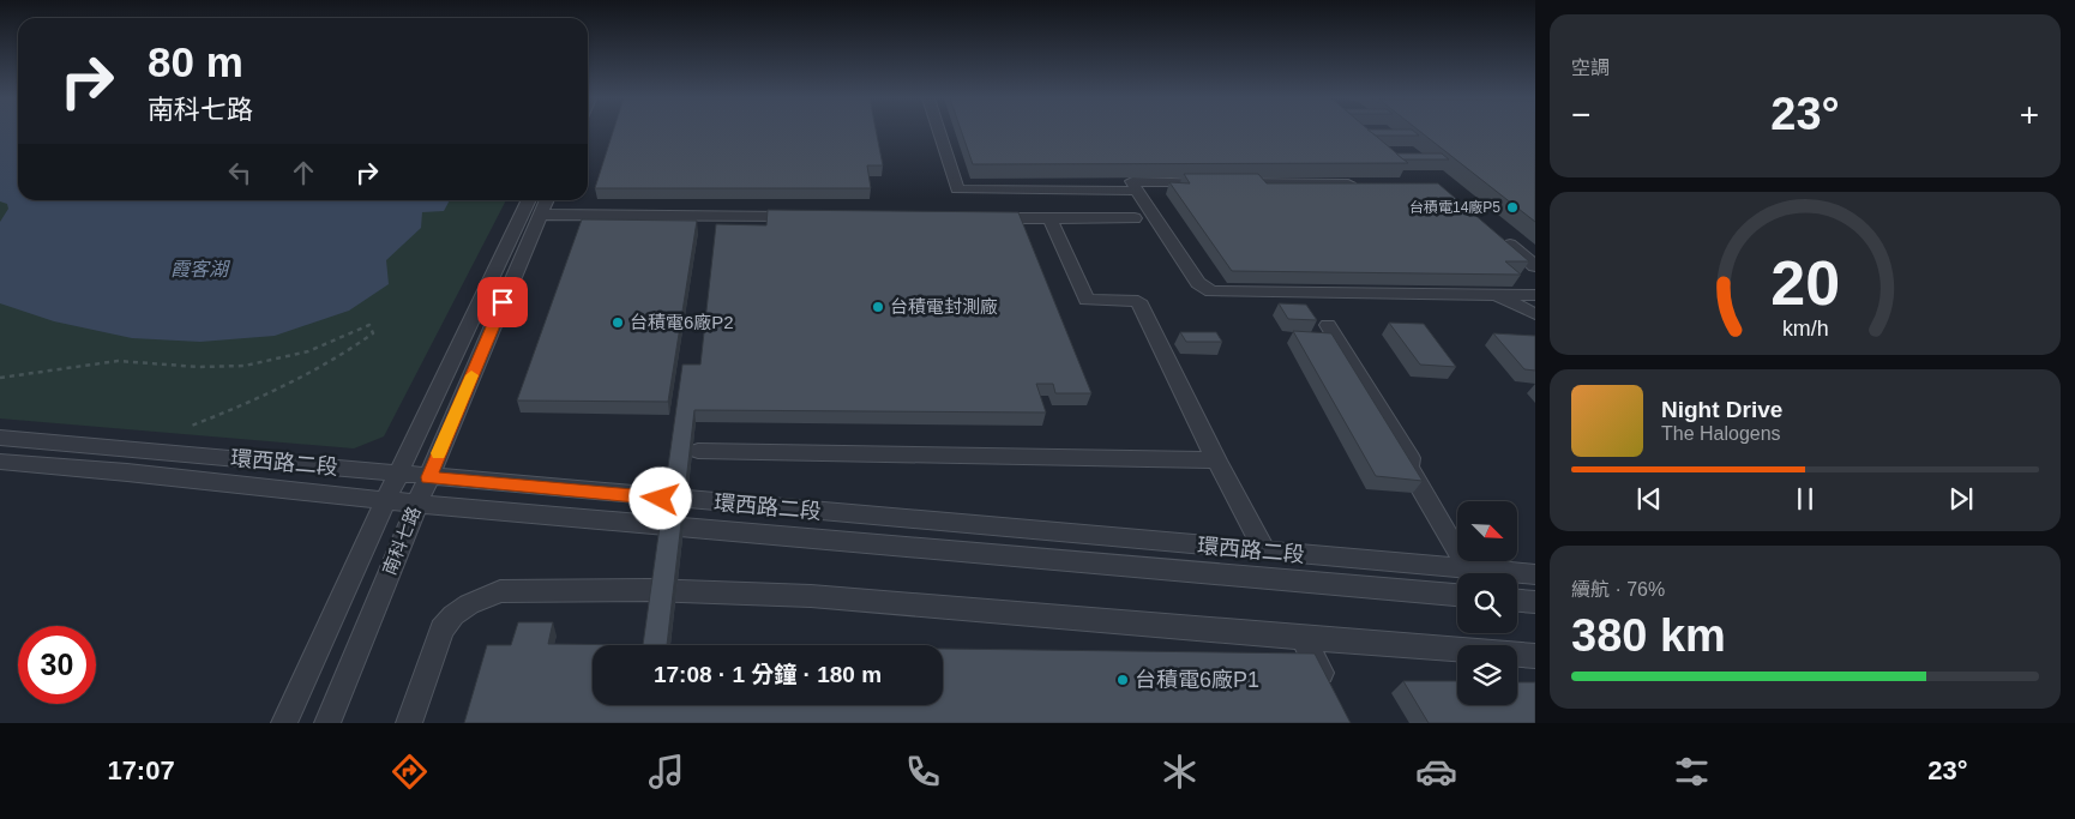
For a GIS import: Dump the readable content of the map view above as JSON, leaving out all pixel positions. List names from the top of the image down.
{
  "streets": {
    "street": ["環西路二段", "南科七路"]
  },
  "crossings": [
    ["環西路二段", "南科七路"]
  ],
  "water": ["霞客湖"],
  "places": [
    "台積電14廠P5",
    "台積電封測廠",
    "台積電6廠P2",
    "台積電6廠P1"
  ],
  "north": "bottom right",
  "page": {
    "tile": [
      "空調",
      ["續航 · 76%", "380 km"]
    ],
    "turn": ["80 m", "南科七路"],
    "heat": ["−", "23°", "+"],
    "song": ["Night Drive", "The Halogens"],
    "limit": "30",
    "trip": "17:08 · 1 分鐘 · 180 m",
    "tabs": ["17:07", "23°"],
    "gauge": ["20", "km/h"]
  }
}
